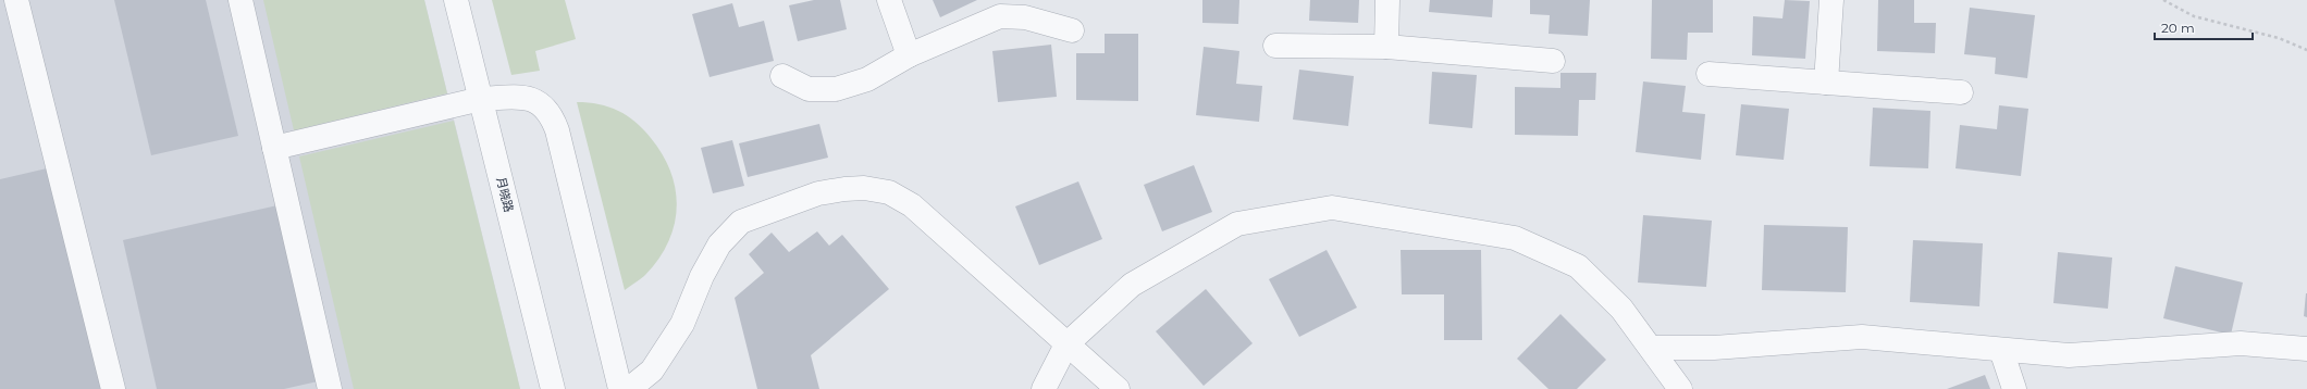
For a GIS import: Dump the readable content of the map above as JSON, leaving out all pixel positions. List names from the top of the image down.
{
  "streets": {
    "street": ["月晓路"]
  },
  "scale_bar": "20 m"
}
